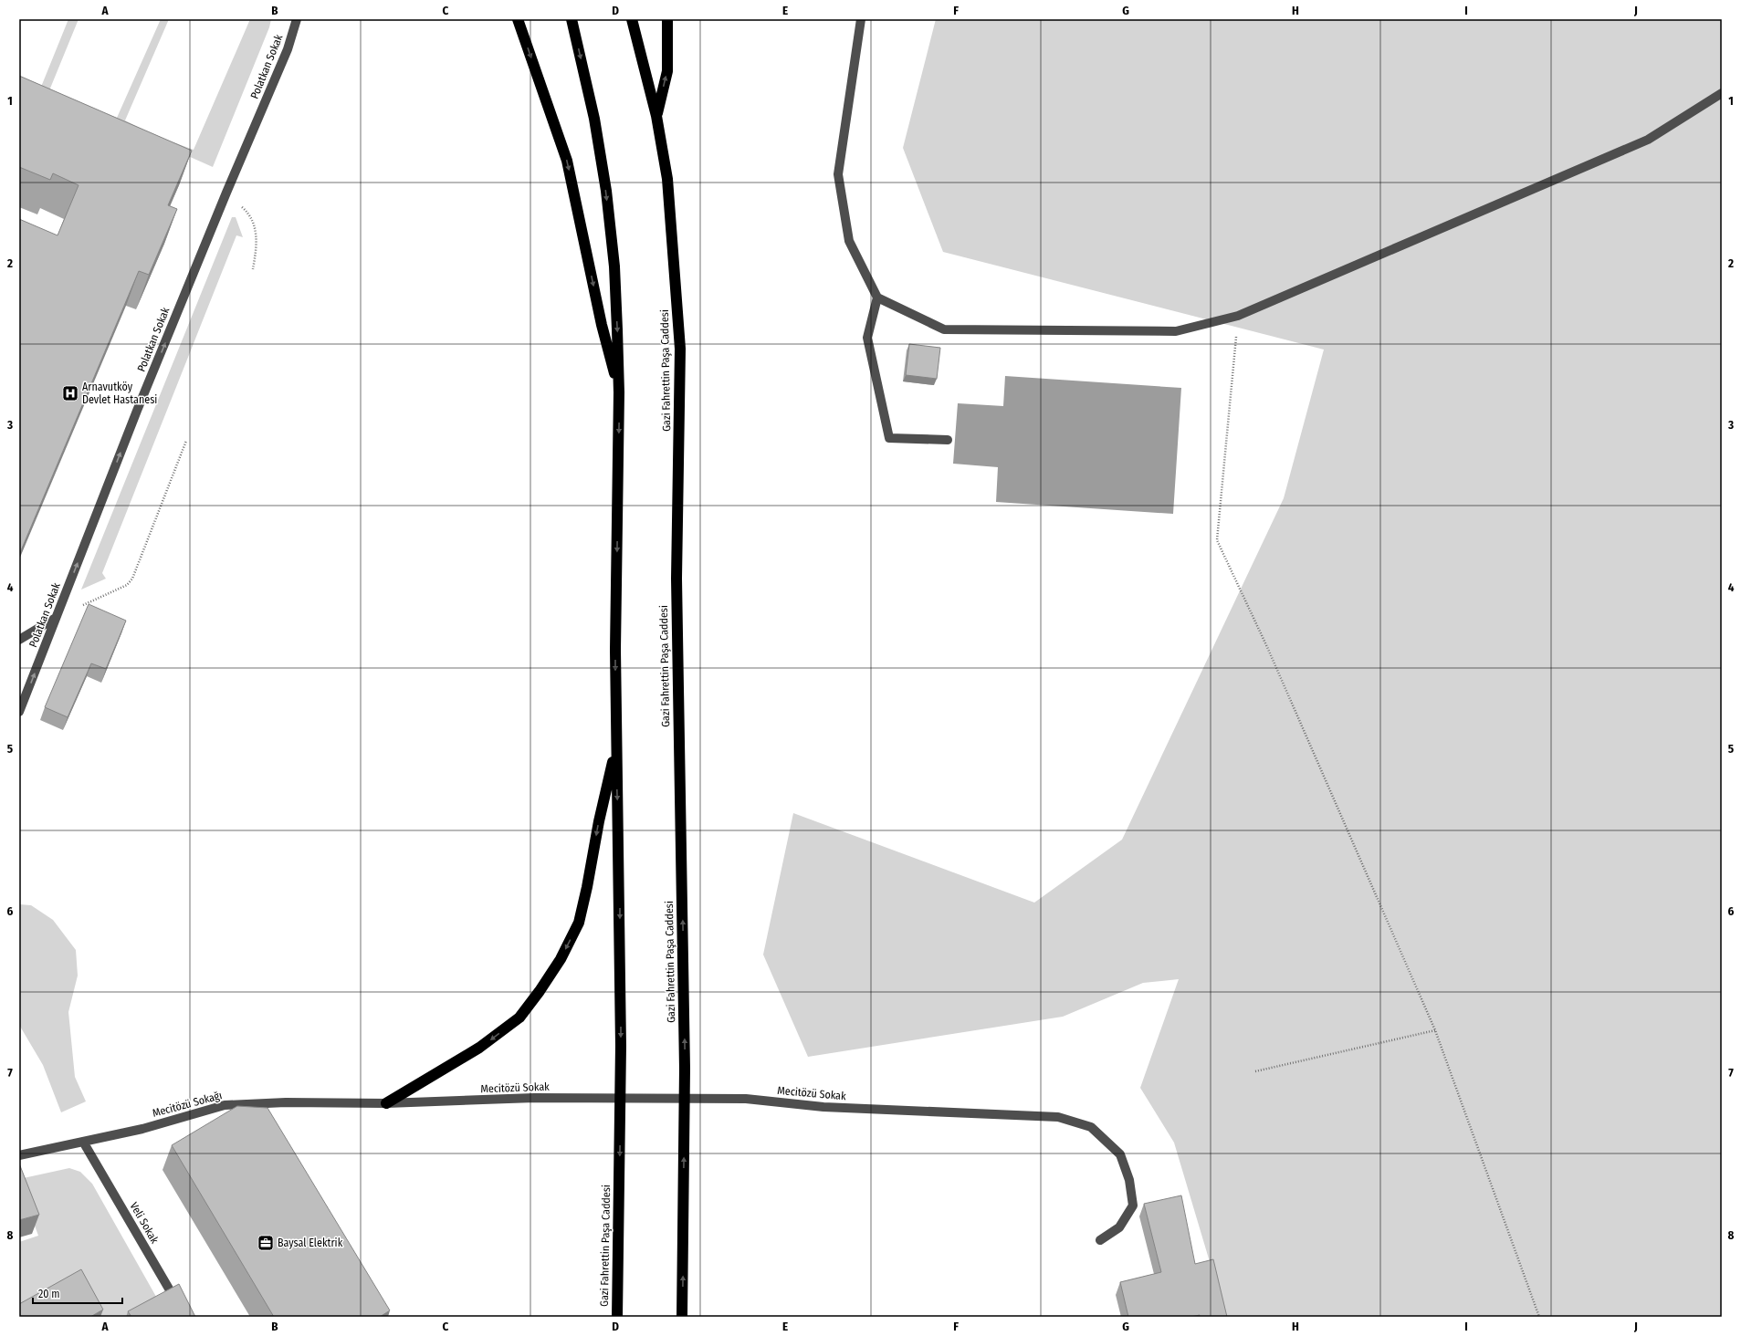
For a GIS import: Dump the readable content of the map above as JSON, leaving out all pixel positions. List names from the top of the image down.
{
  "streets": {
    "highway": ["Gazi Fahrettin Paşa Caddesi"],
    "street": [
      "Polatkan Sokak",
      "Mecitözü Sokak",
      "Mecitözü Sokağı",
      "Veli Sokak"
    ]
  },
  "crossings": [
    ["Mecitözü Sokak", "Mecitözü Sokağı"],
    ["Mecitözü Sokağı", "Veli Sokak"]
  ],
  "one_way": ["Polatkan Sokak"],
  "places": {
    "hospital": ["Arnavutköy Devlet Hastanesi"],
    "office": ["Baysal Elektrik"]
  },
  "scale_bar": "20 m",
  "grid": {
    "columns": [
      "A",
      "B",
      "C",
      "D",
      "E",
      "F",
      "G",
      "H",
      "I",
      "J"
    ],
    "rows": [
      "1",
      "2",
      "3",
      "4",
      "5",
      "6",
      "7",
      "8"
    ]
  }
}
